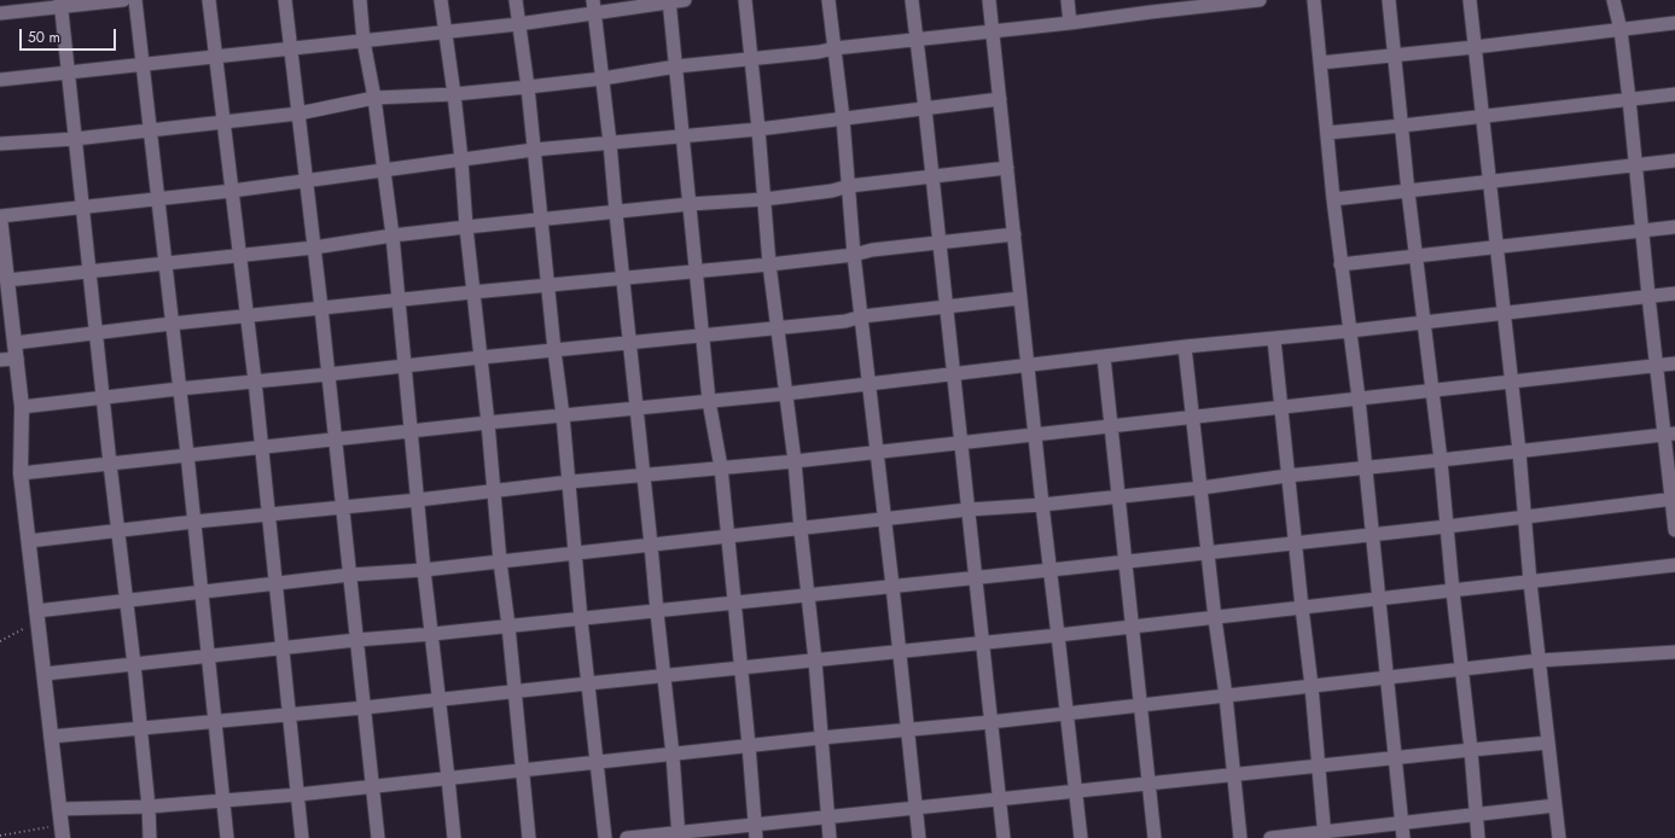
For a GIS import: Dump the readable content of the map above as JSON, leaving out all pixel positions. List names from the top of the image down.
{
  "scale_bar": "50 m"
}
